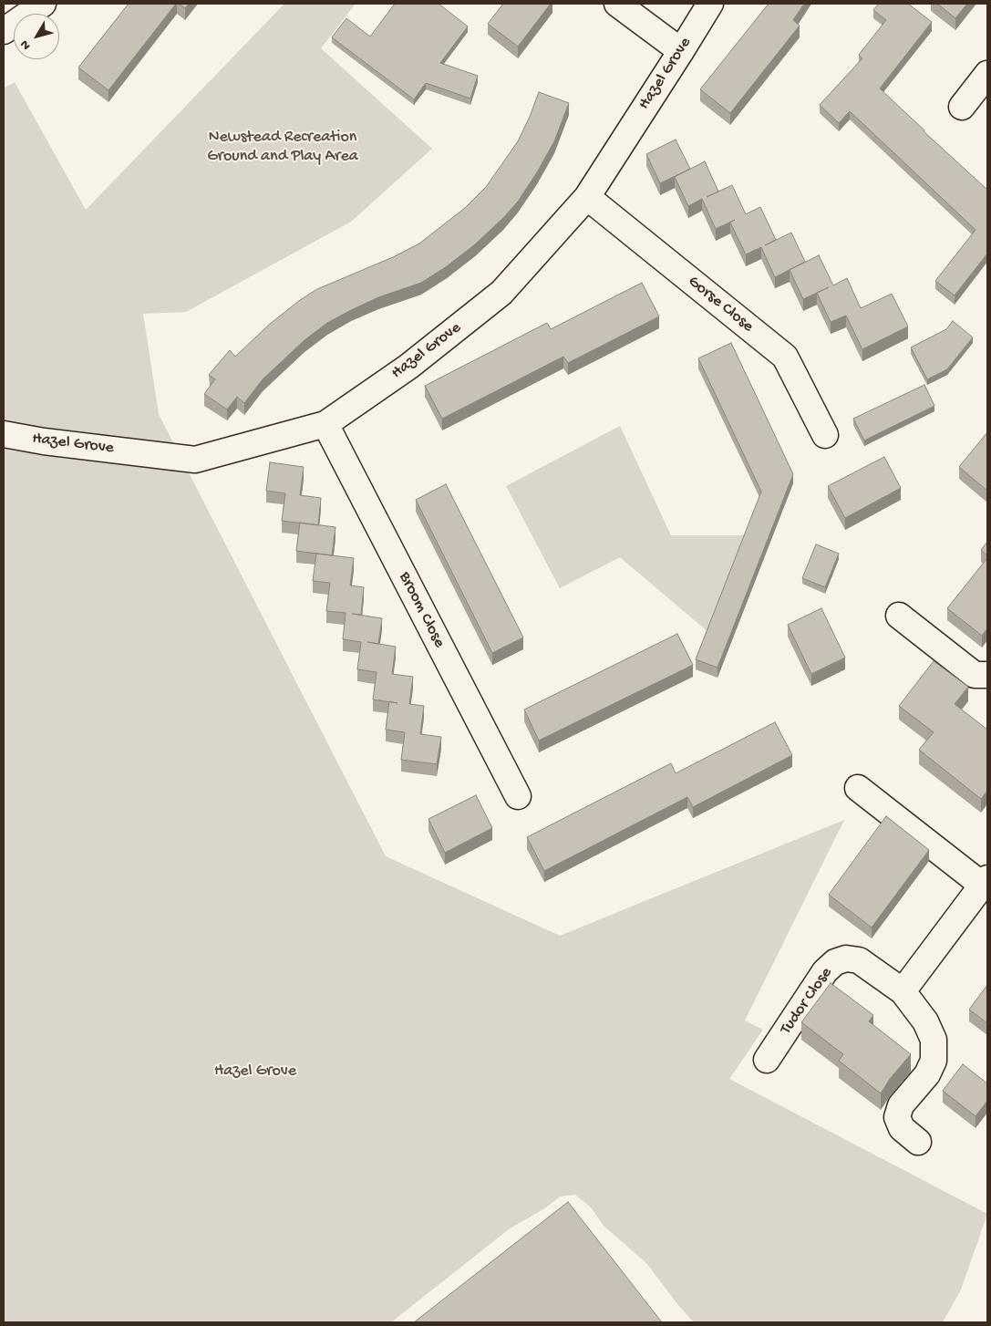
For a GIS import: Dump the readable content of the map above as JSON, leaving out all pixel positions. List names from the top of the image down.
{
  "streets": {
    "street": [
      "Hazel Grove",
      "Gorse Close",
      "Broom Close",
      "Tudor Close"
    ]
  },
  "crossings": [
    ["Hazel Grove", "Gorse Close"],
    ["Hazel Grove", "Broom Close"]
  ],
  "parks": ["Newstead Recreation Ground and Play Area", "Hazel Grove"],
  "north": "bottom left"
}
